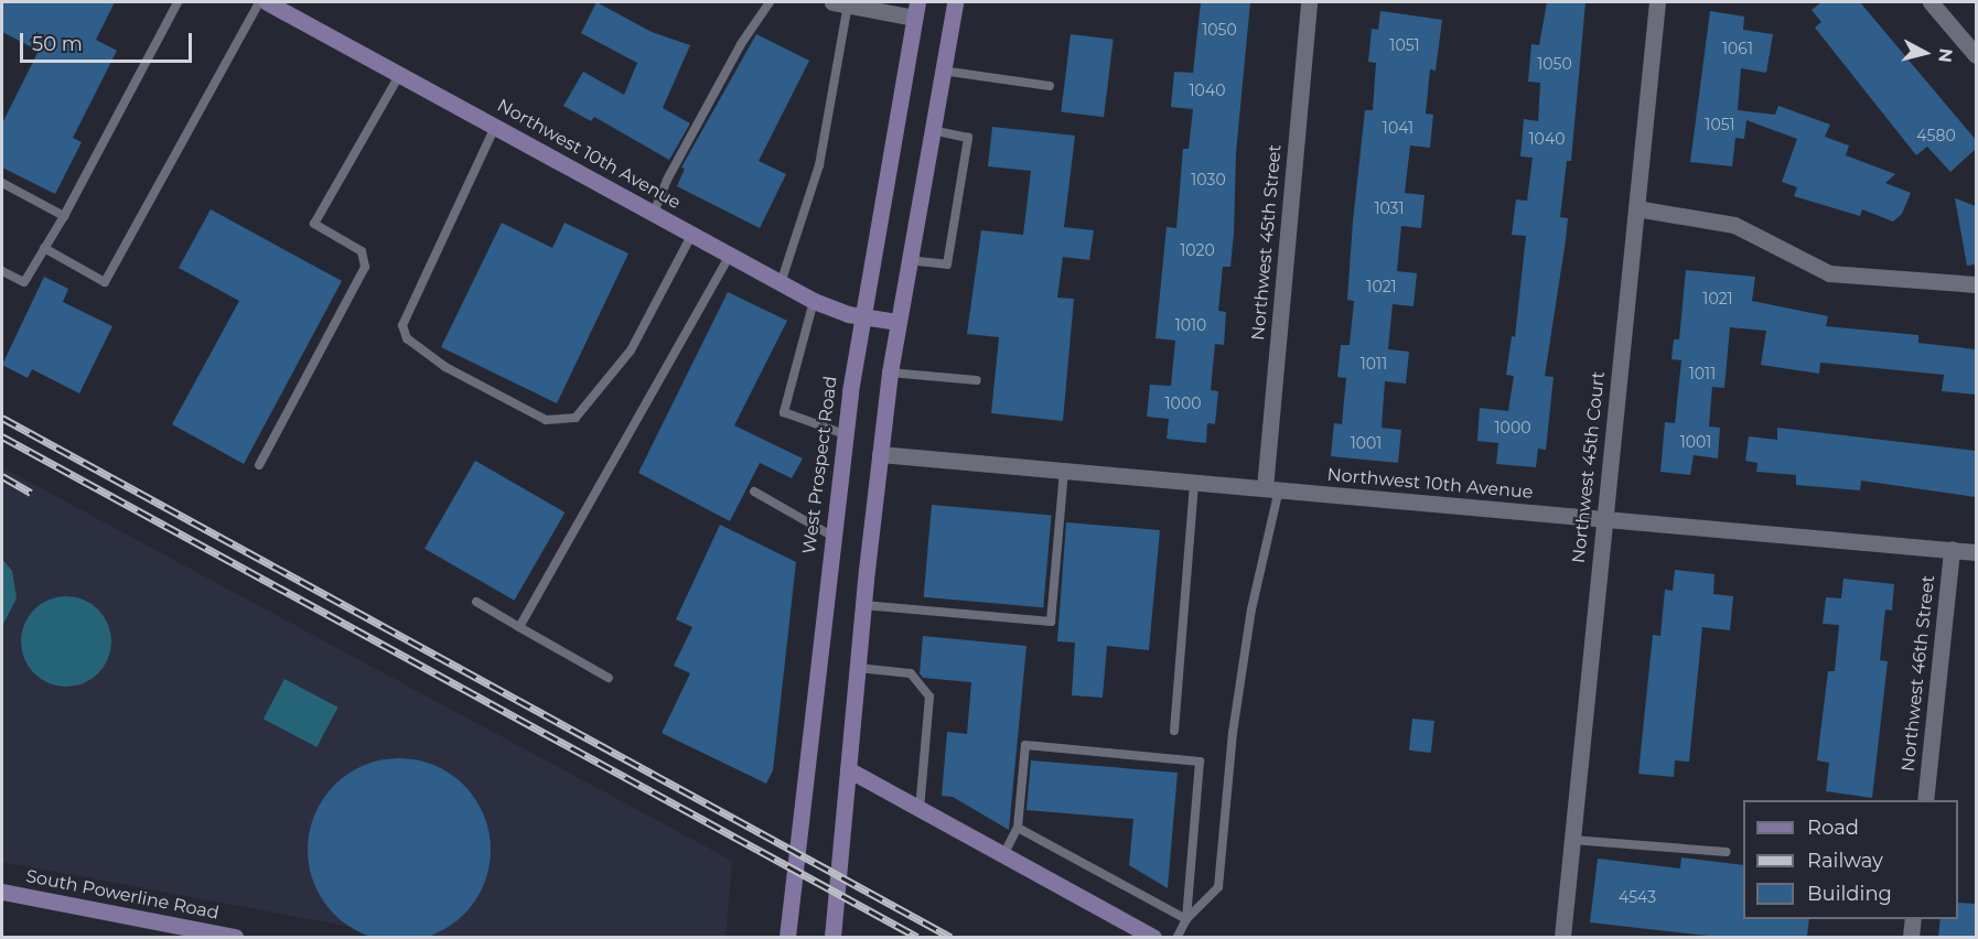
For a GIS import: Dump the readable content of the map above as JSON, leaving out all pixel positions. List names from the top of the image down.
{
  "streets": {
    "main road": ["Northwest 10th Avenue", "West Prospect Road", "South Powerline Road"],
    "street": ["Northwest 45th Street", "Northwest 45th Court", "Northwest 46th Street"]
  },
  "crossings": [
    ["Northwest 10th Avenue", "Northwest 45th Street"],
    ["Northwest 10th Avenue", "West Prospect Road"],
    ["Northwest 10th Avenue", "Northwest 45th Court"],
    ["Northwest 10th Avenue", "Northwest 46th Street"]
  ],
  "house_numbers": [
    "1050",
    "1051",
    "1061",
    "1050",
    "1040",
    "1051",
    "1041",
    "4580",
    "1040",
    "1030",
    "1031",
    "1020",
    "1021",
    "1021",
    "1010",
    "1011",
    "1011",
    "1000",
    "1000",
    "1001",
    "1001",
    "4543"
  ],
  "legend": ["Road", "Railway", "Building"],
  "scale_bar": "50 m",
  "north": "right"
}
